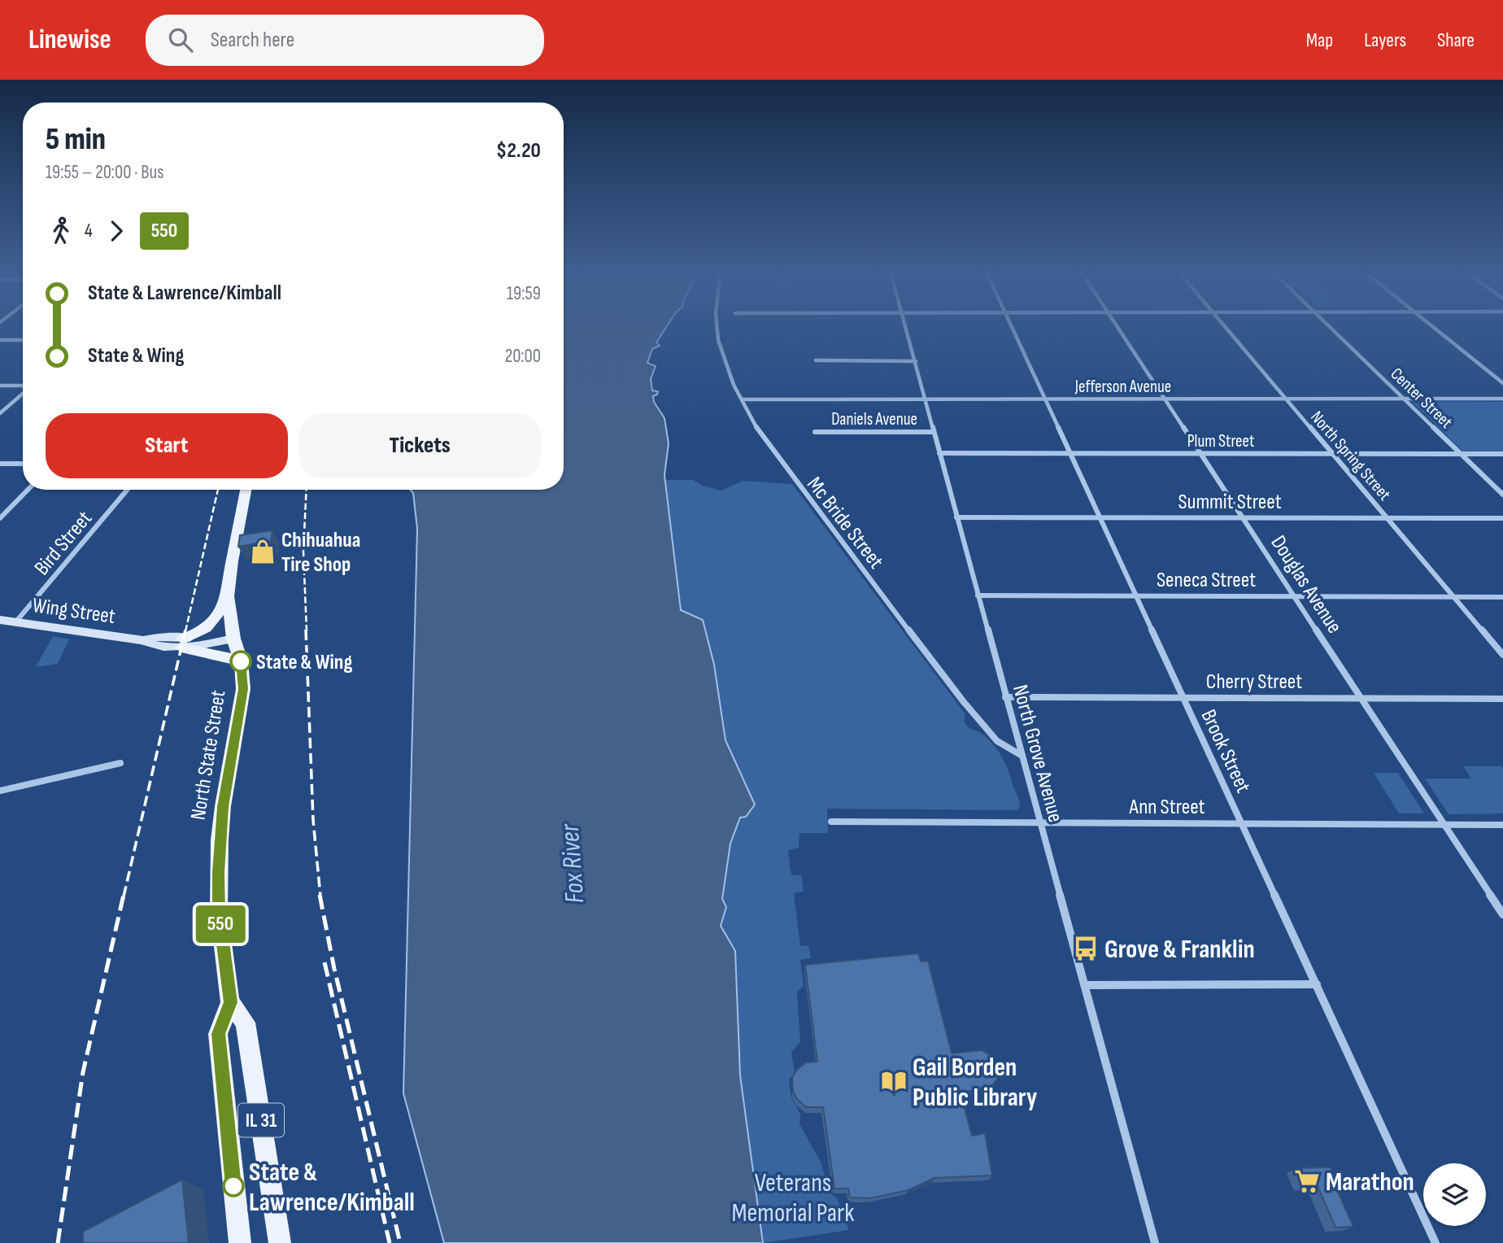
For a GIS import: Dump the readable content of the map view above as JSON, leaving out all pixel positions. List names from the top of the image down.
{
  "streets": {
    "main road": ["North State Street", "IL 31"],
    "street": [
      "Jefferson Avenue",
      "Center Street",
      "Daniels Avenue",
      "Plum Street",
      "North Spring Street",
      "Summit Street",
      "Mc Bride Street",
      "Bird Street",
      "Seneca Street",
      "Douglas Avenue",
      "Wing Street",
      "Cherry Street",
      "Brook Street",
      "North Grove Avenue",
      "Ann Street"
    ]
  },
  "crossings": [
    ["Jefferson Avenue", "Center Street"],
    ["Jefferson Avenue", "North Spring Street"],
    ["Jefferson Avenue", "Mc Bride Street"],
    ["Jefferson Avenue", "Douglas Avenue"],
    ["Jefferson Avenue", "Brook Street"],
    ["Jefferson Avenue", "North Grove Avenue"],
    ["Center Street", "Plum Street"],
    ["Daniels Avenue", "North Grove Avenue"],
    ["Plum Street", "North Spring Street"],
    ["Plum Street", "Douglas Avenue"],
    ["Plum Street", "Brook Street"],
    ["Plum Street", "North Grove Avenue"],
    ["North Spring Street", "Summit Street"],
    ["North Spring Street", "Seneca Street"],
    ["Summit Street", "Douglas Avenue"],
    ["Summit Street", "Brook Street"],
    ["Summit Street", "North Grove Avenue"],
    ["Mc Bride Street", "North Grove Avenue"],
    ["Bird Street", "Wing Street"],
    ["Seneca Street", "Douglas Avenue"],
    ["Seneca Street", "Brook Street"],
    ["Seneca Street", "North Grove Avenue"],
    ["Douglas Avenue", "Cherry Street"],
    ["Douglas Avenue", "Ann Street"],
    ["Wing Street", "North State Street"],
    ["Cherry Street", "Brook Street"],
    ["Cherry Street", "North Grove Avenue"],
    ["Brook Street", "Ann Street"],
    ["North Grove Avenue", "Ann Street"]
  ],
  "water": ["Fox River"],
  "parks": ["Veterans Memorial Park"],
  "places": {
    "shop": ["Chihuahua Tire Shop"],
    "other": ["State & Wing", "State & Lawrence/Kimball"],
    "bus stop": ["Grove & Franklin"],
    "library": ["Gail Borden Public Library"],
    "supermarket": ["Marathon"]
  },
  "lines": ["bus line 550"],
  "page": {
    "header": "Linewise",
    "search": "Search here",
    "nav": ["Map", "Layers", "Share"],
    "on_map": "550",
    "heading": ["5 min", "19:55 – 20:00 · Bus", "$2.20"],
    "legs": ["4", "550"],
    "list": [
      {
        "name": "State & Lawrence/Kimball",
        "value": "19:59"
      },
      {
        "name": "State & Wing",
        "value": "20:00"
      }
    ],
    "buttons": ["Start", "Tickets"]
  }
}
